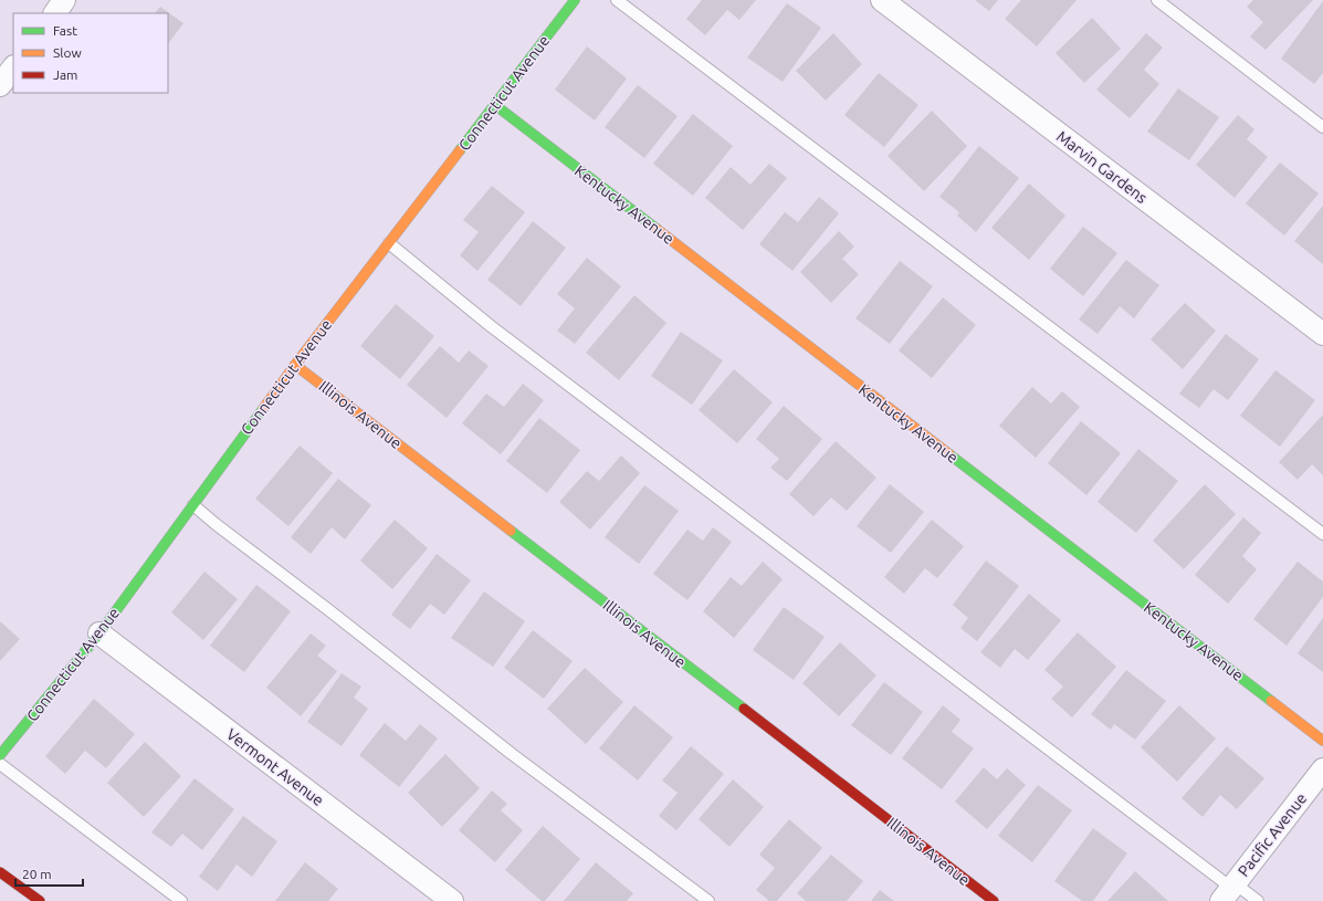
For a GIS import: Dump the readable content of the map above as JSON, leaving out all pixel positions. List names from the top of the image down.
{
  "streets": {
    "street": [
      "Connecticut Avenue",
      "Marvin Gardens",
      "Kentucky Avenue",
      "Illinois Avenue",
      "Vermont Avenue",
      "Pacific Avenue"
    ]
  },
  "crossings": [
    ["Connecticut Avenue", "Kentucky Avenue"],
    ["Connecticut Avenue", "Illinois Avenue"],
    ["Connecticut Avenue", "Vermont Avenue"]
  ],
  "legend": ["Fast", "Slow", "Jam"],
  "scale_bar": "20 m"
}
